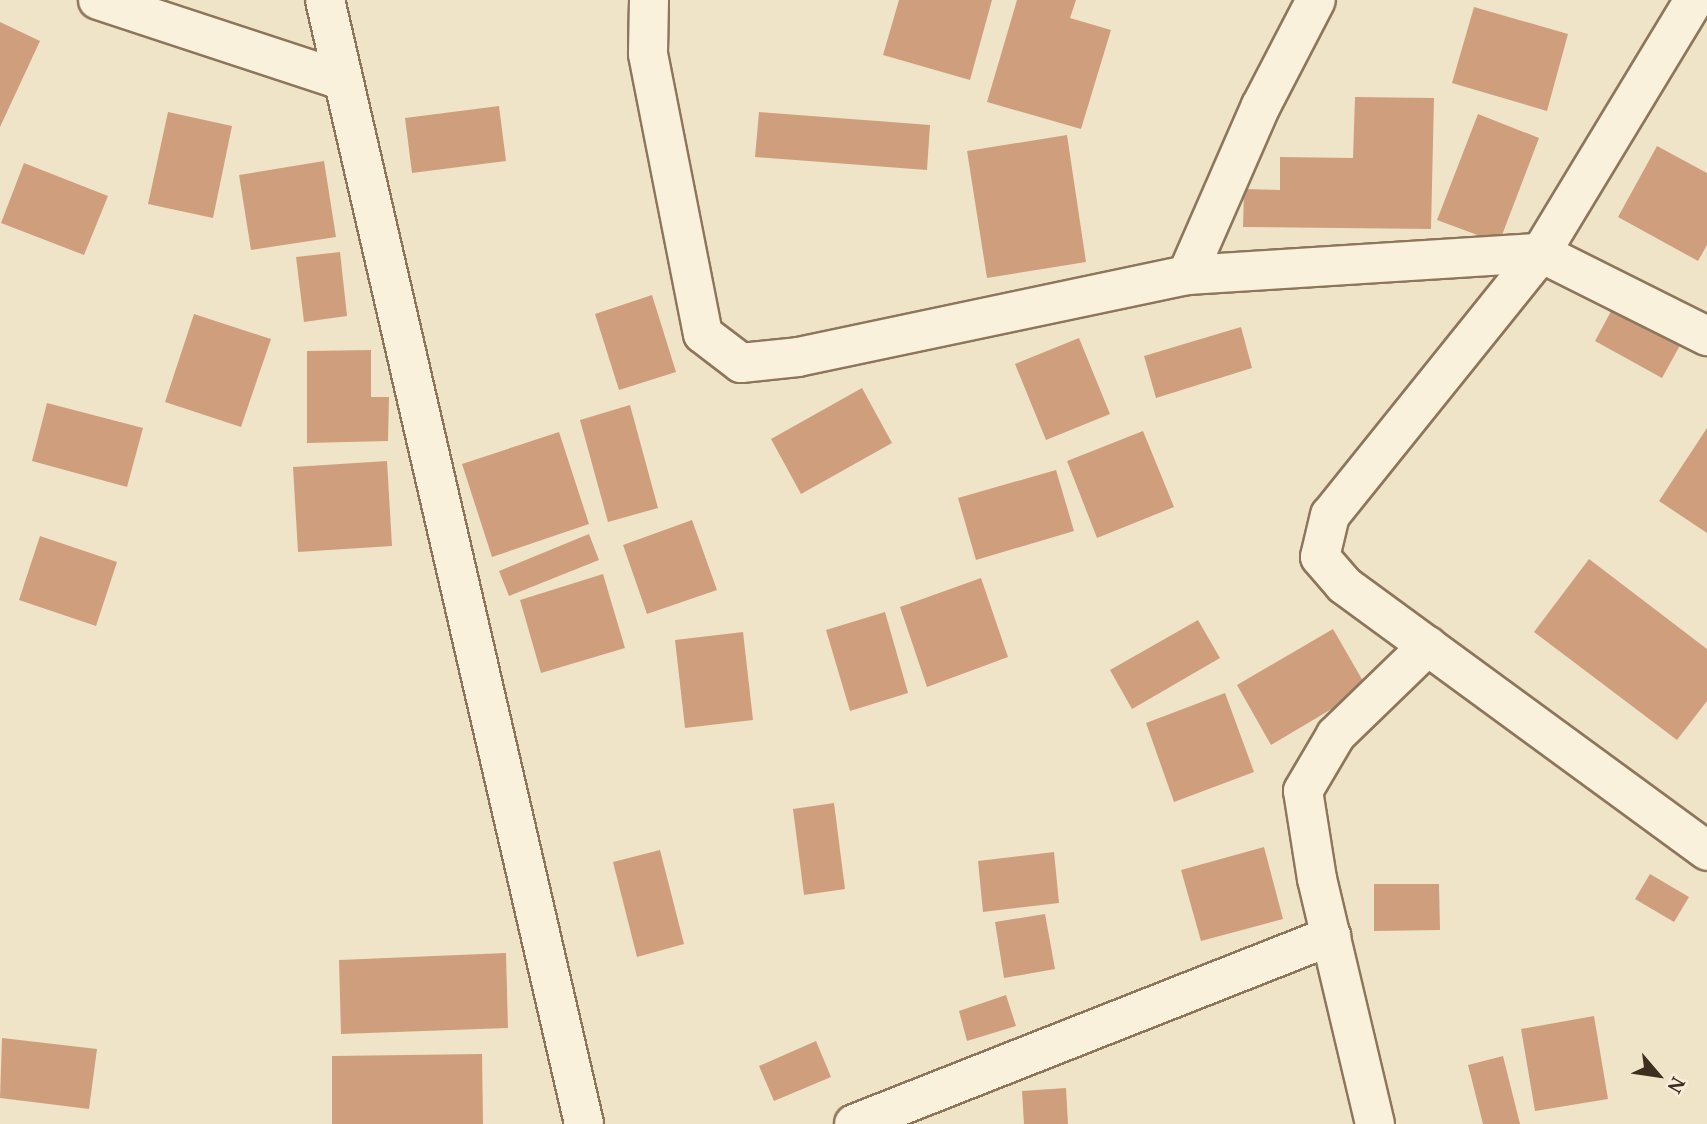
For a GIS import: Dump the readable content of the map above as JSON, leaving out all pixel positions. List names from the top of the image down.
{
  "north": "bottom right"
}
